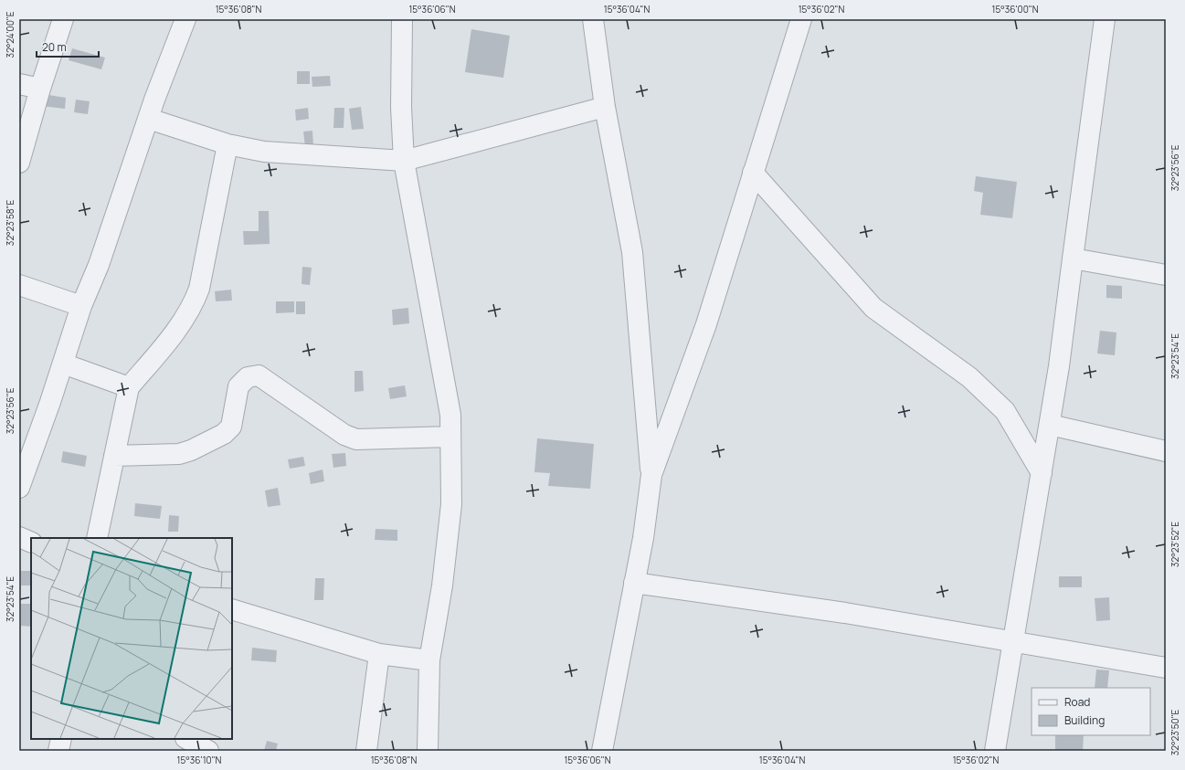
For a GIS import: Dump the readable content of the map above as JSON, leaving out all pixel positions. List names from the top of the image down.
{
  "legend": ["Road", "Building"],
  "scale_bar": "20 m",
  "coordinates": [
    "15°36'08\"N",
    "15°36'06\"N",
    "15°36'04\"N",
    "15°36'02\"N",
    "15°36'00\"N",
    "32°24'00\"E",
    "32°23'56\"E",
    "32°23'58\"E",
    "32°23'54\"E",
    "32°23'52\"E",
    "32°23'50\"E",
    "15°36'10\"N"
  ]
}
